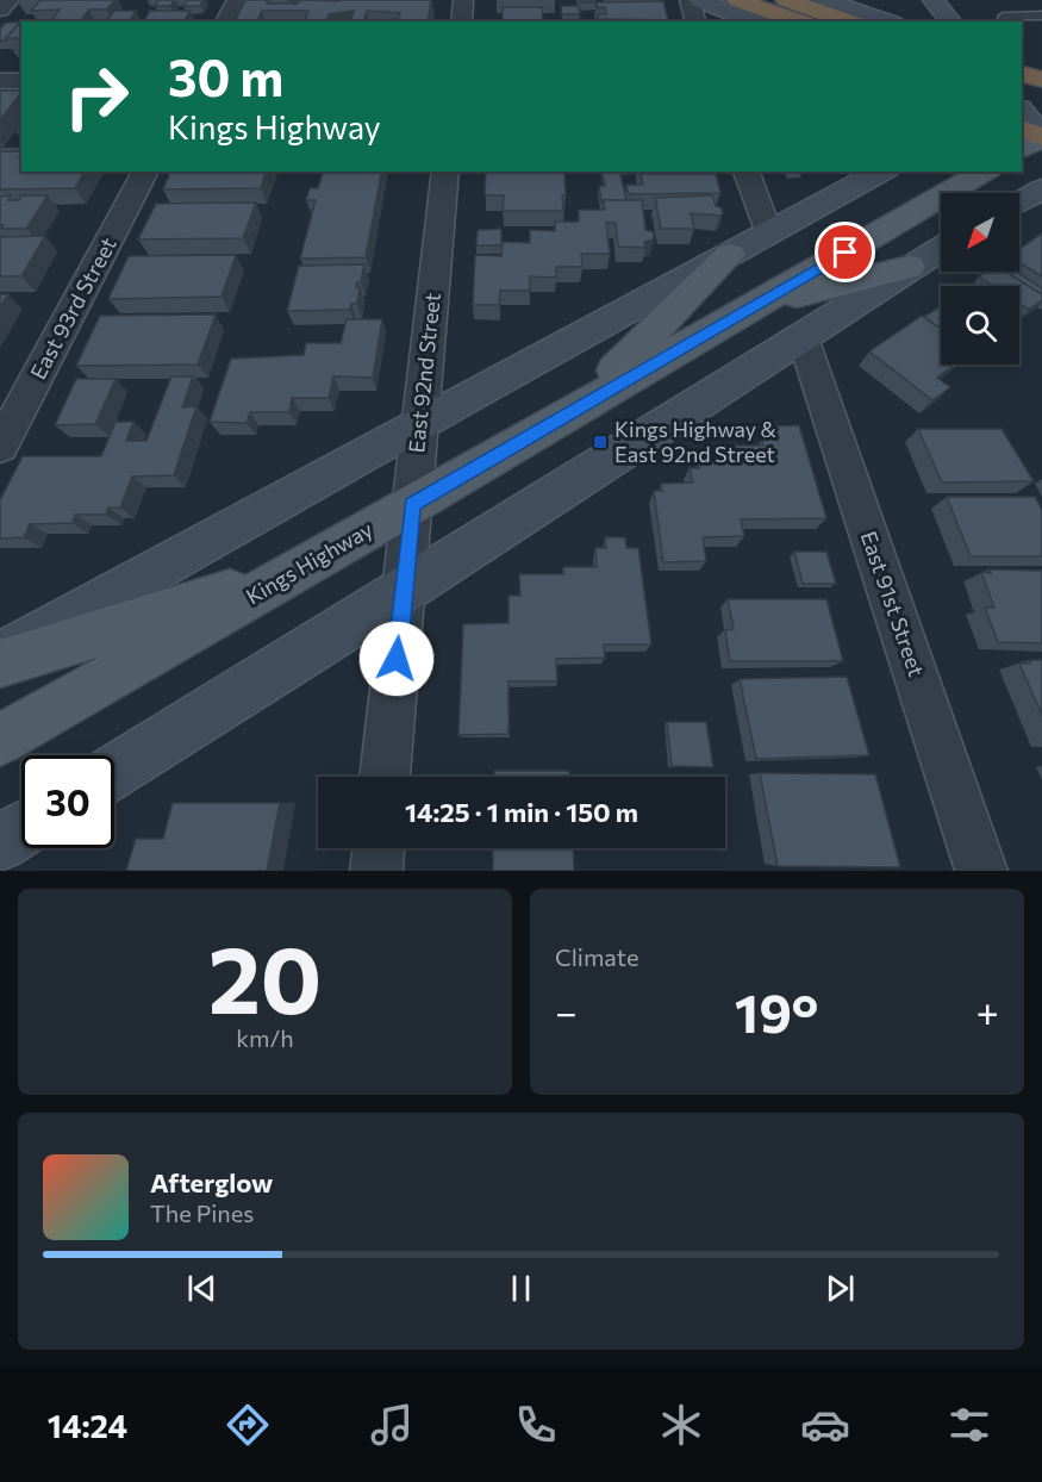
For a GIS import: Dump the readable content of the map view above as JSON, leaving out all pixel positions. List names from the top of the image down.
{
  "streets": {
    "main road": ["Kings Highway"],
    "street": ["East 93rd Street", "East 92nd Street", "East 91st Street"]
  },
  "crossings": [
    ["East 92nd Street", "Kings Highway"]
  ],
  "places": {
    "transit": ["Kings Highway & East 92nd Street"]
  },
  "north": "bottom left",
  "page": {
    "turn": ["30 m", "Kings Highway"],
    "limit": "30",
    "trip": "14:25 · 1 min · 150 m",
    "tile": [
      ["20", "km/h"],
      "Climate"
    ],
    "heat": ["−", "19°", "+"],
    "song": ["Afterglow", "The Pines"],
    "tabs": "14:24"
  }
}
